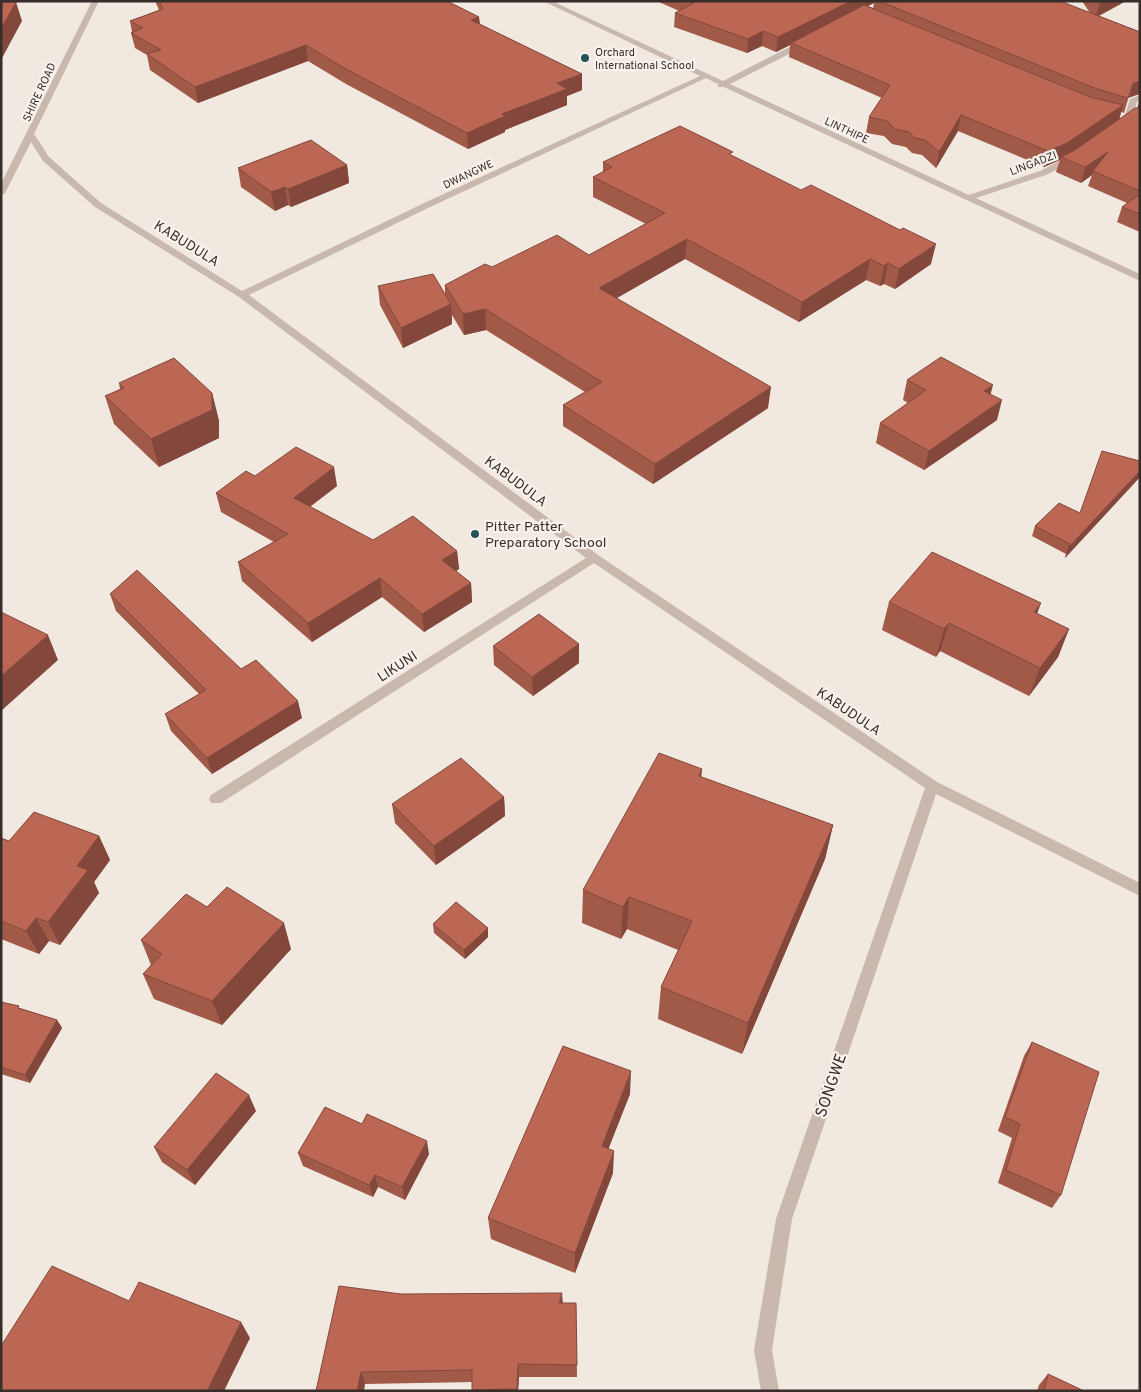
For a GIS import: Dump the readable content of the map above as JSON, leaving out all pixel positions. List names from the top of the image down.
{
  "streets": {
    "street": [
      "SHIRE ROAD",
      "LINTHIPE",
      "LINGADZI",
      "DWANGWE",
      "KABUDULA",
      "LIKUNI",
      "SONGWE"
    ]
  },
  "crossings": [
    ["SHIRE ROAD", "KABUDULA"],
    ["LINTHIPE", "LINGADZI"],
    ["LINTHIPE", "DWANGWE"],
    ["DWANGWE", "KABUDULA"],
    ["KABUDULA", "LIKUNI"],
    ["KABUDULA", "SONGWE"]
  ],
  "places": ["Orchard International School", "Pitter Patter Preparatory School"]
}
